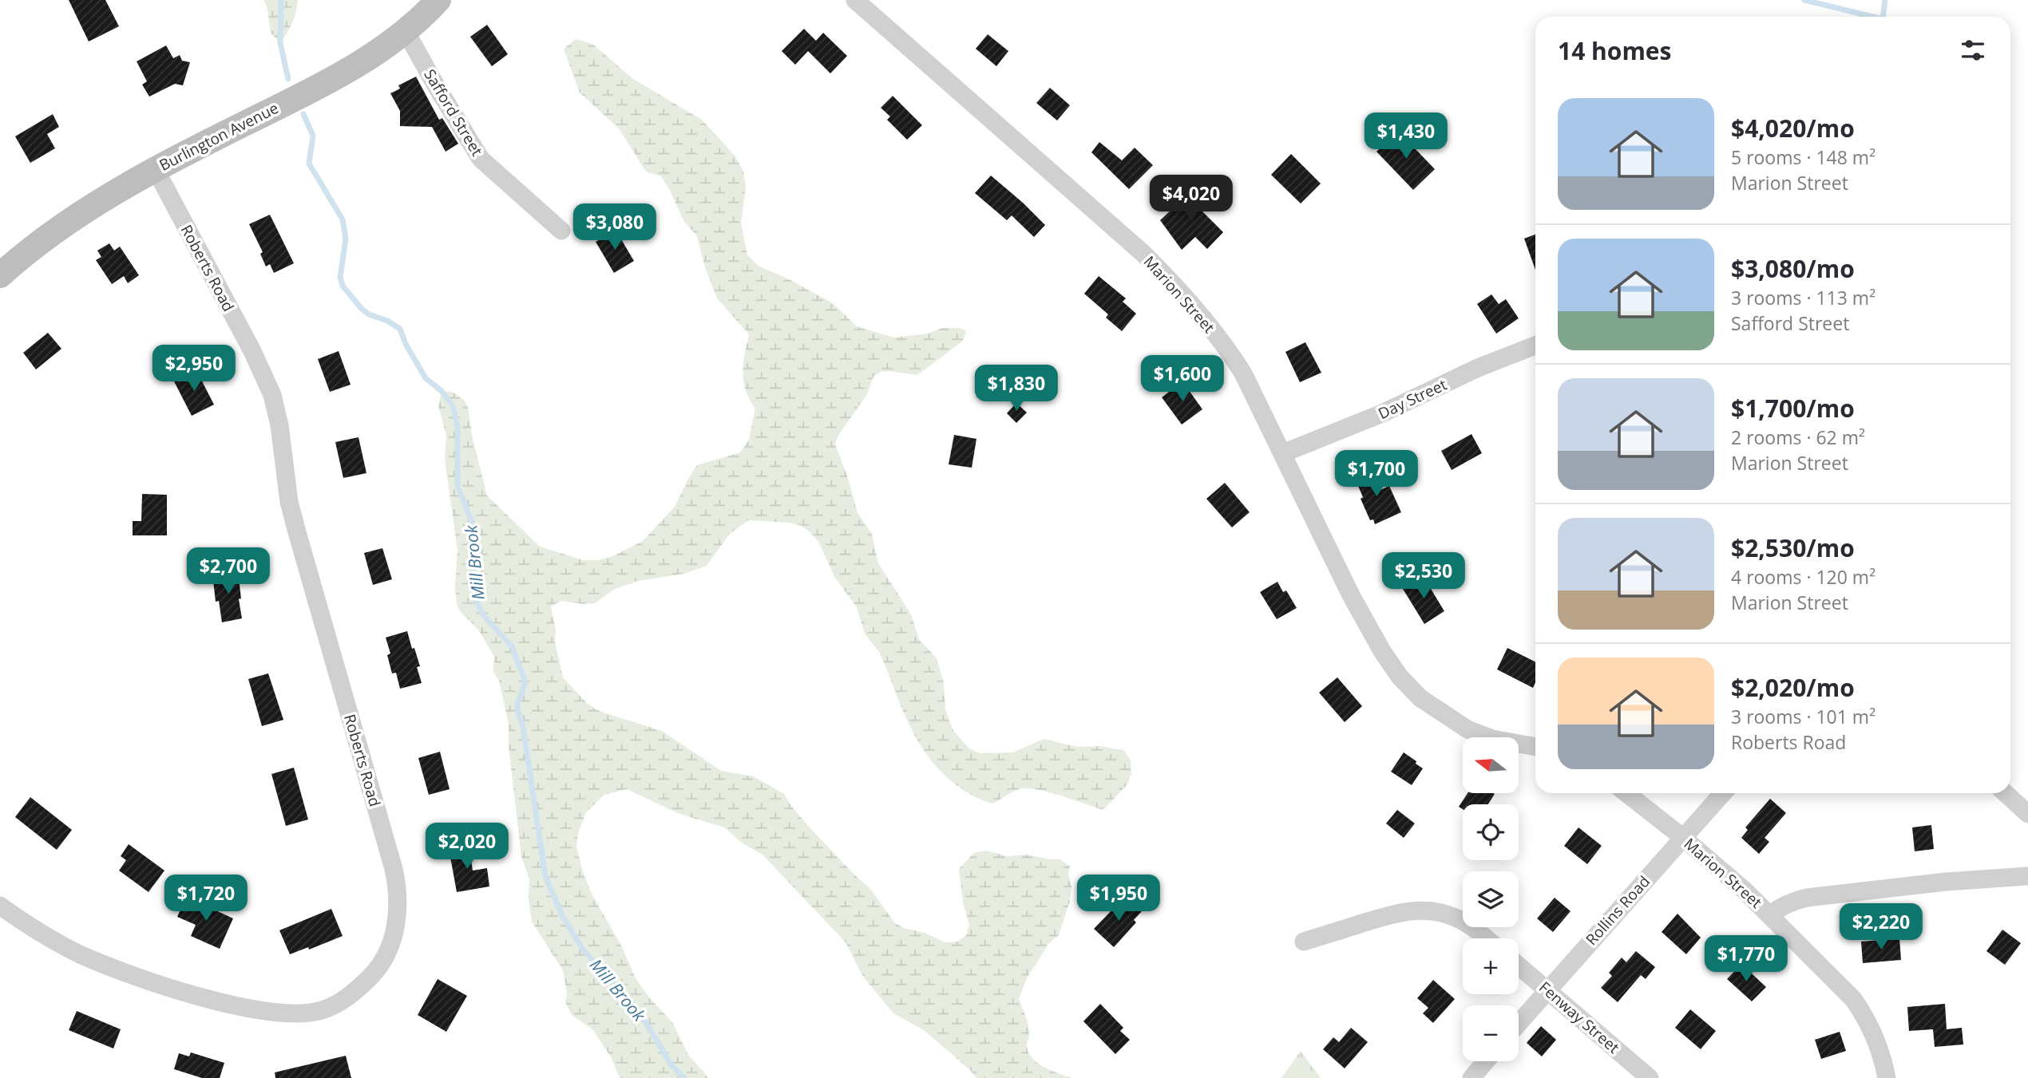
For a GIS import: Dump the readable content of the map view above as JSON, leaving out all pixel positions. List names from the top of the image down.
{
  "streets": {
    "main road": ["Burlington Avenue"],
    "street": [
      "Safford Street",
      "Roberts Road",
      "Marion Street",
      "Day Street",
      "Rollins Road",
      "Fenway Street"
    ]
  },
  "crossings": [
    ["Safford Street", "Burlington Avenue"],
    ["Burlington Avenue", "Roberts Road"],
    ["Marion Street", "Day Street"],
    ["Marion Street", "Rollins Road"],
    ["Rollins Road", "Fenway Street"]
  ],
  "water": ["Mill Brook"],
  "north": "left",
  "page": {
    "heading": "14 homes",
    "list": [
      {
        "name": "$4,020/mo",
        "note": "5 rooms · 148 m² · Marion Street"
      },
      {
        "name": "$3,080/mo",
        "note": "3 rooms · 113 m² · Safford Street"
      },
      {
        "name": "$1,700/mo",
        "note": "2 rooms · 62 m² · Marion Street"
      },
      {
        "name": "$2,530/mo",
        "note": "4 rooms · 120 m² · Marion Street"
      },
      {
        "name": "$2,020/mo",
        "note": "3 rooms · 101 m² · Roberts Road"
      }
    ],
    "price": [
      "$1,430",
      "$4,020",
      "$3,080",
      "$2,950",
      "$1,600",
      "$1,830",
      "$1,700",
      "$2,700",
      "$2,530",
      "$2,020",
      "$1,720",
      "$1,950",
      "$2,220",
      "$1,770"
    ],
    "map_buttons": ["+", "−"]
  }
}
